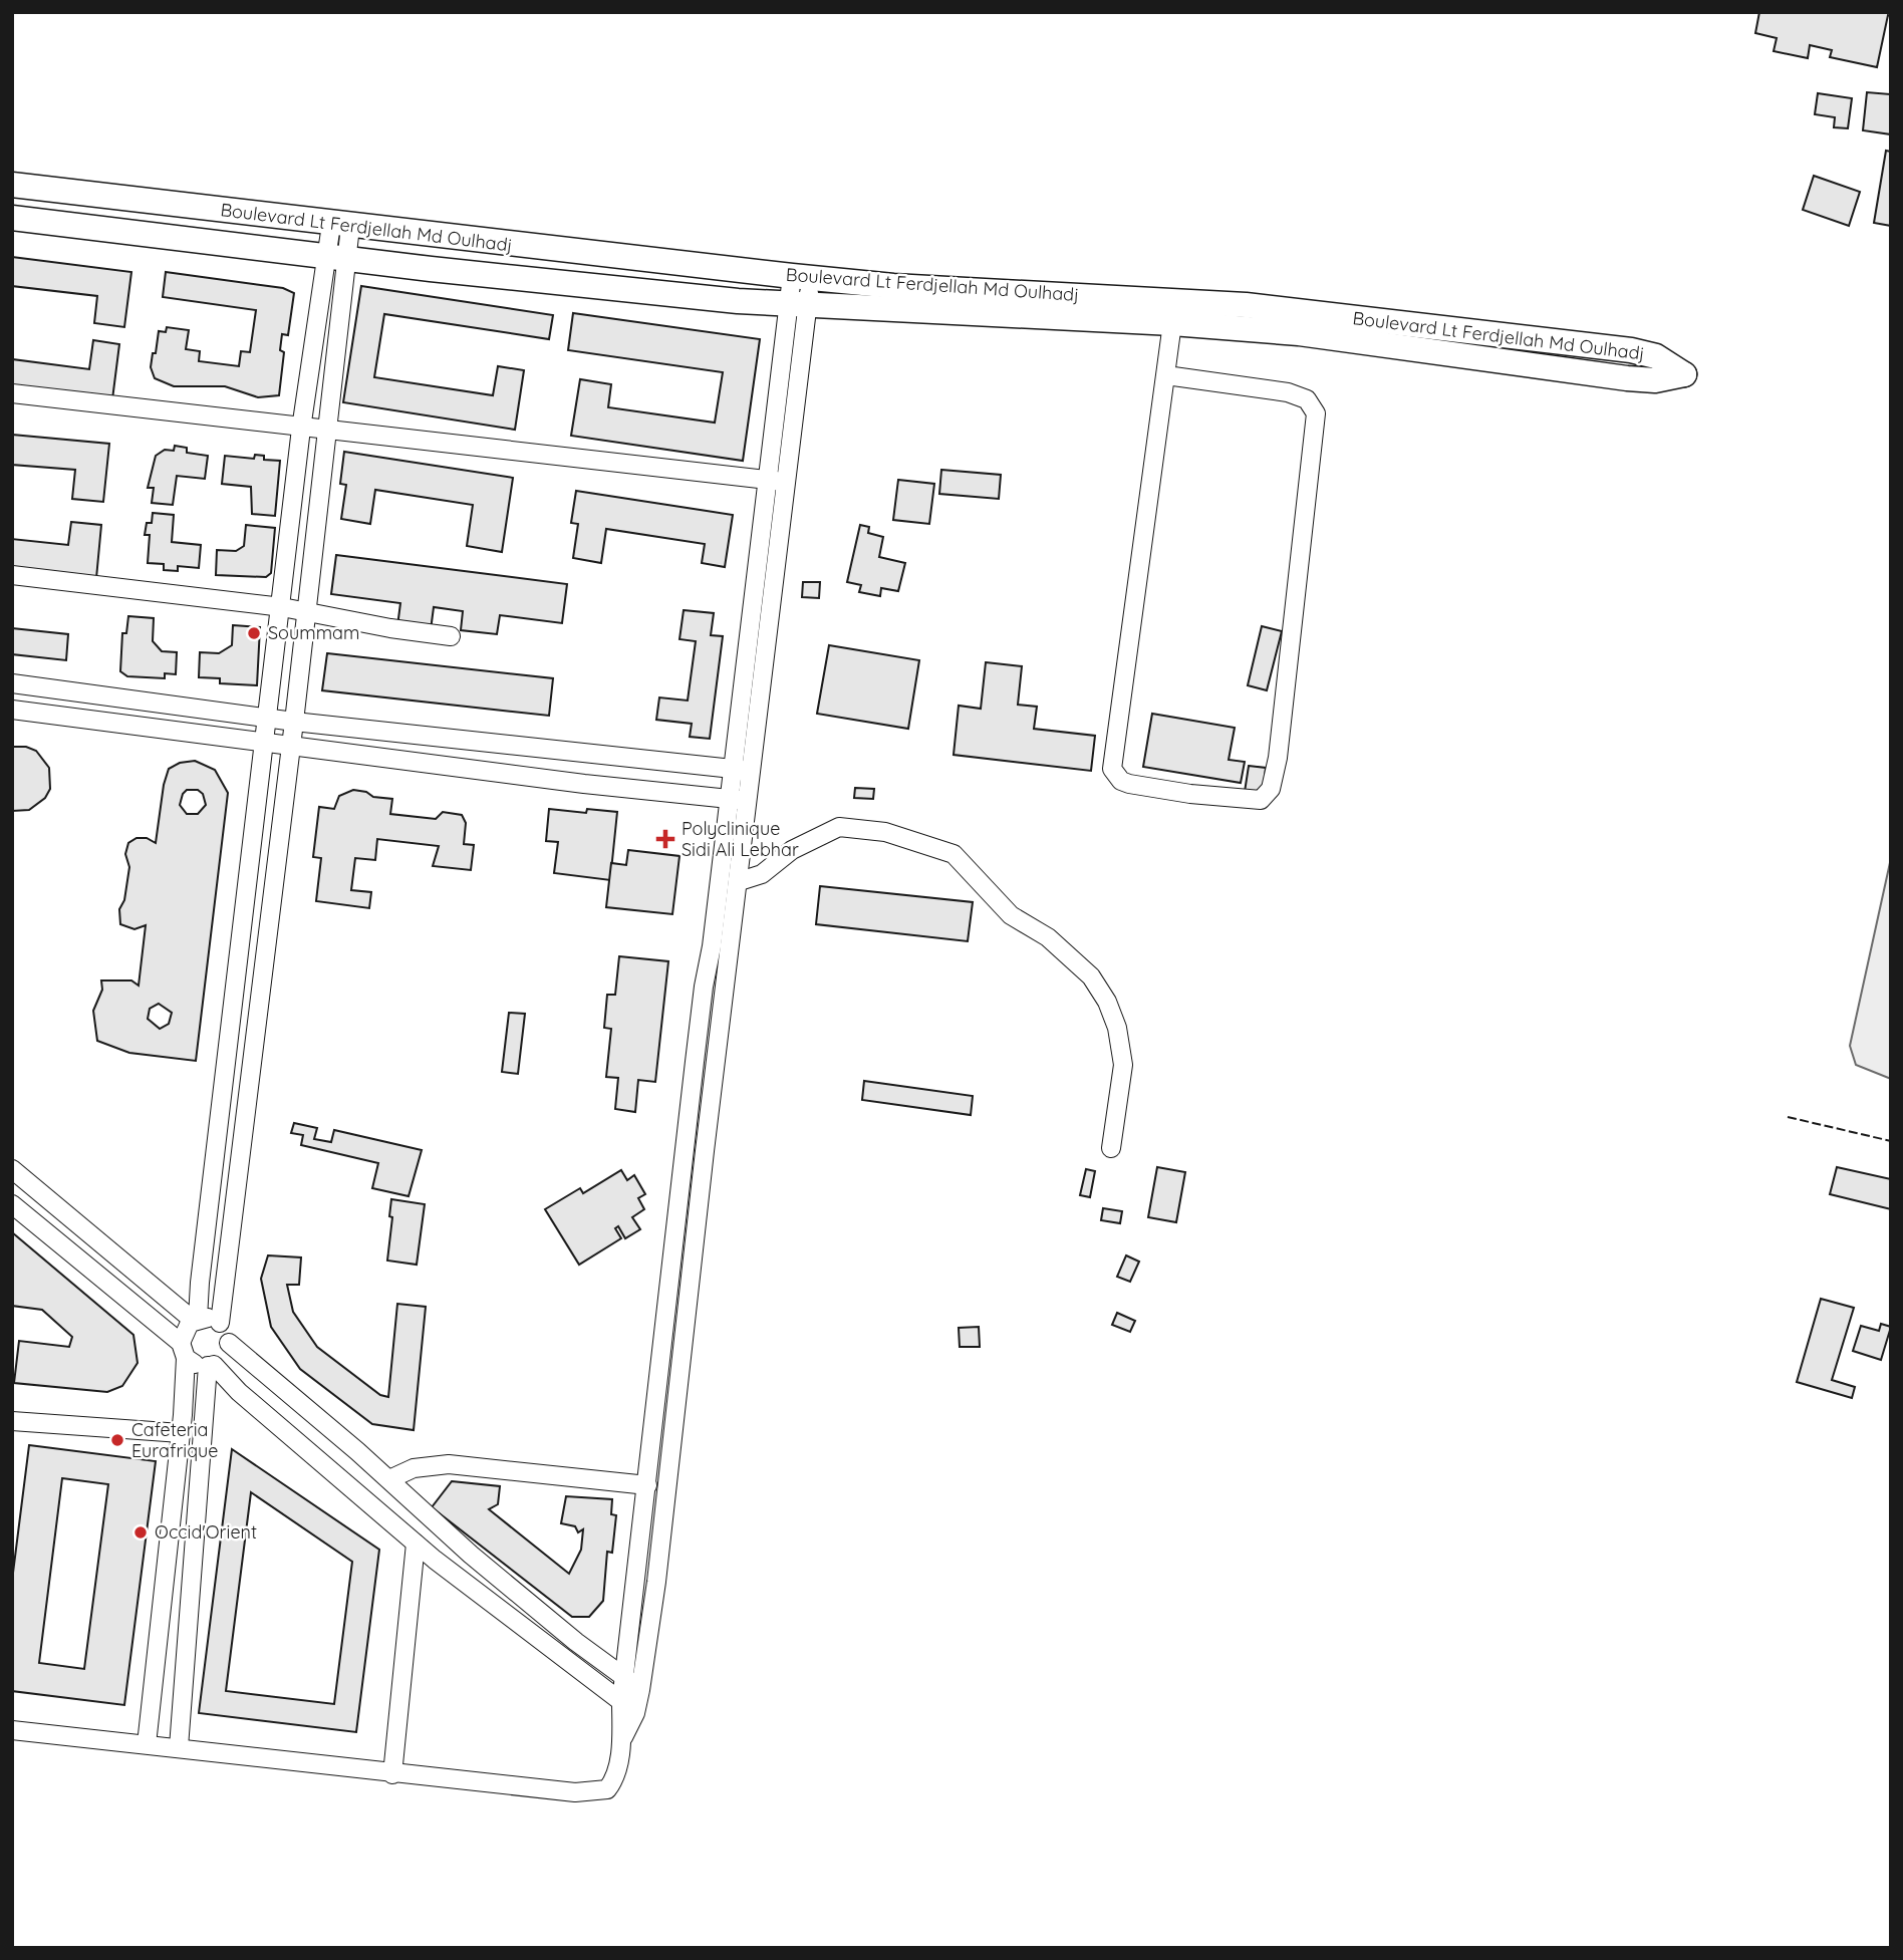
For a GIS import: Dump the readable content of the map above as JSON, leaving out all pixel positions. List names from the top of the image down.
{
  "streets": {
    "street": ["Boulevard Lt Ferdjellah Md Oulhadj"]
  },
  "places": {
    "other": ["Soummam", "Cafeteria Eurafrique", "Occid'Orient"],
    "health": ["Polyclinique Sidi Ali Lebhar"]
  }
}
